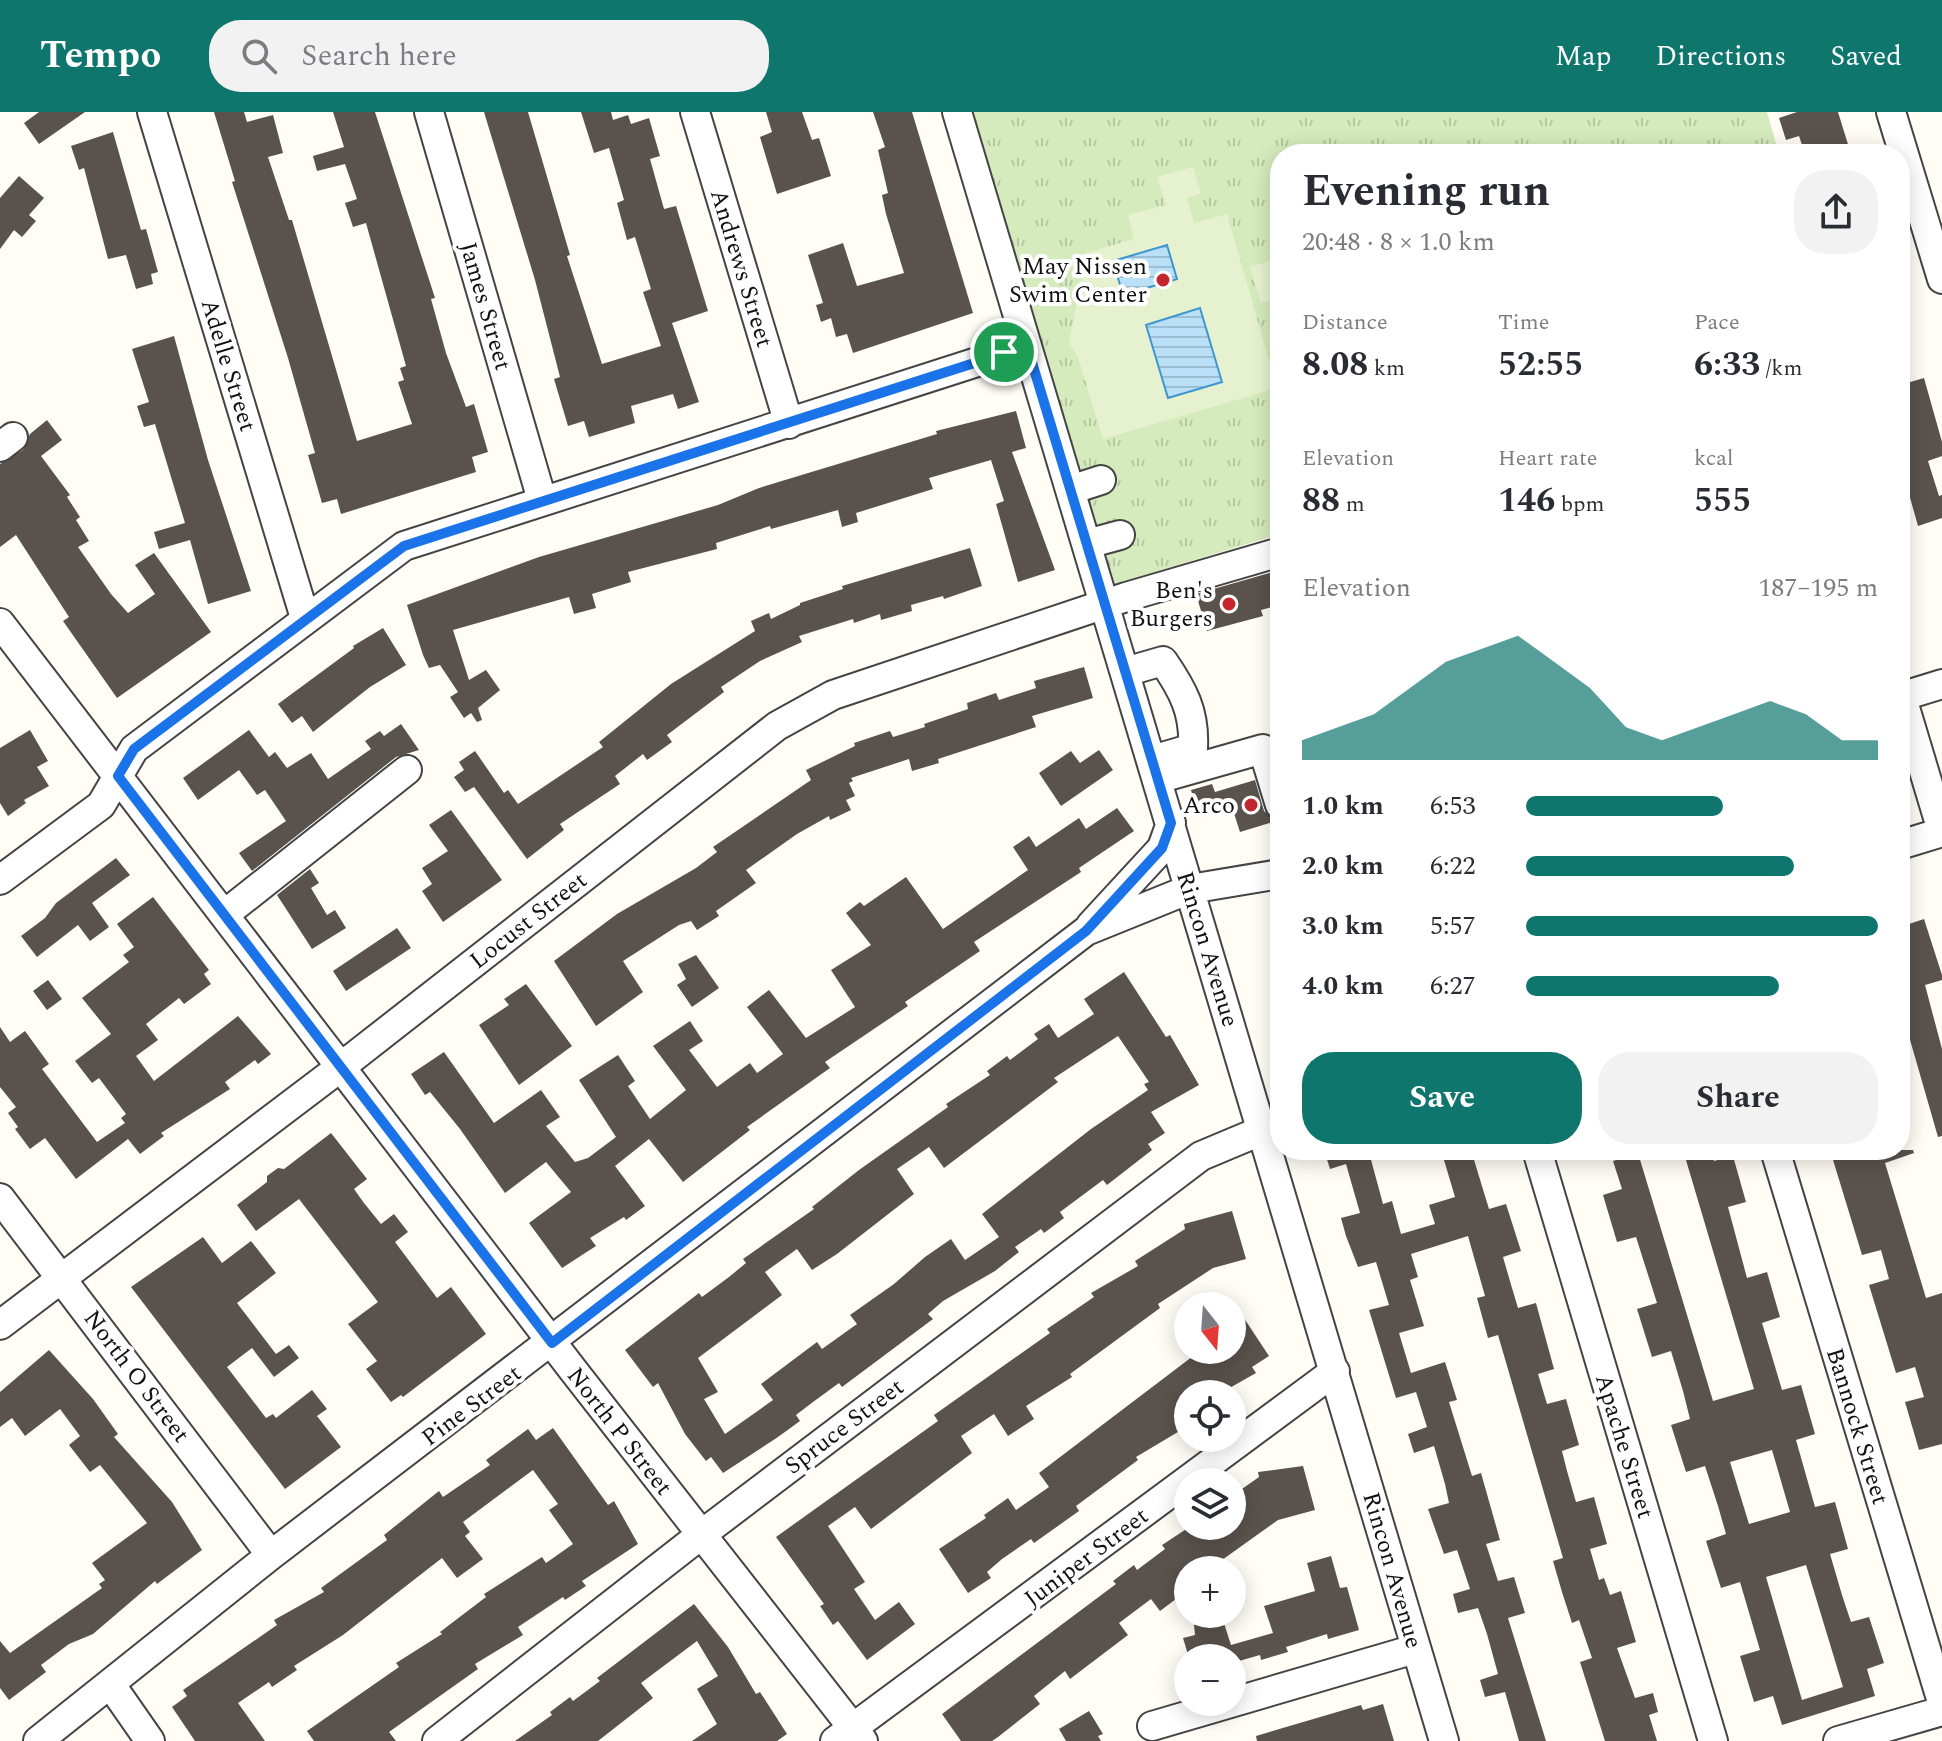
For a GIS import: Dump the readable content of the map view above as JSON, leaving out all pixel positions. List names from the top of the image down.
{
  "streets": {
    "street": [
      "Andrews Street",
      "James Street",
      "Adelle Street",
      "Locust Street",
      "Rincon Avenue",
      "North O Street",
      "Pine Street",
      "Spruce Street",
      "Bannock Street",
      "North P Street",
      "Apache Street",
      "Juniper Street"
    ]
  },
  "crossings": [
    ["Locust Street", "Rincon Avenue"],
    ["Locust Street", "North O Street"],
    ["Locust Street", "North P Street"],
    ["Rincon Avenue", "Pine Street"],
    ["Rincon Avenue", "Spruce Street"],
    ["Rincon Avenue", "Juniper Street"],
    ["North O Street", "Pine Street"],
    ["Pine Street", "North P Street"],
    ["Spruce Street", "North P Street"],
    ["North P Street", "Juniper Street"]
  ],
  "places": ["May Nissen Swim Center", "Ben's Burgers", "Arco"],
  "north": "bottom",
  "page": {
    "header": "Tempo",
    "search": "Search here",
    "nav": ["Map", "Directions", "Saved"],
    "heading": ["Evening run", "20:48 · 8 × 1.0 km"],
    "stats": [
      ["Distance", "8.08 km"],
      ["Time", "52:55"],
      ["Pace", "6:33 /km"],
      ["Elevation", "88 m"],
      ["Heart rate", "146 bpm"],
      ["kcal", "555"]
    ],
    "chart": ["Elevation", "187–195 m"],
    "list": [
      {
        "name": "1.0 km",
        "note": "6:53"
      },
      {
        "name": "2.0 km",
        "note": "6:22"
      },
      {
        "name": "3.0 km",
        "note": "5:57"
      },
      {
        "name": "4.0 km",
        "note": "6:27"
      }
    ],
    "buttons": ["Save", "Share"],
    "map_buttons": ["+", "−"]
  }
}
